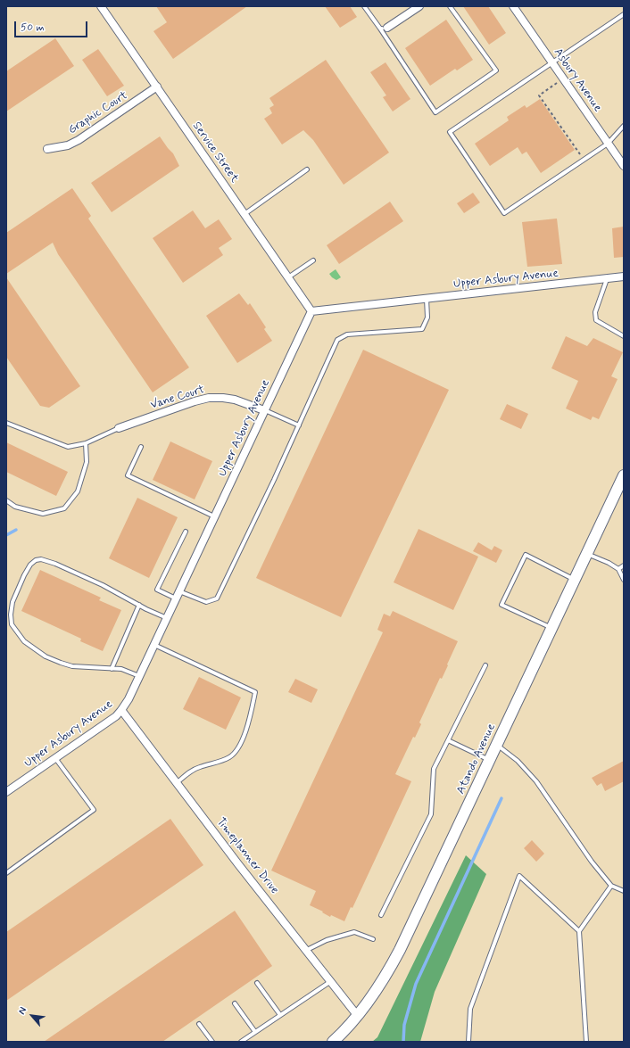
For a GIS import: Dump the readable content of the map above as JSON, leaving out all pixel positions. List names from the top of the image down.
{
  "streets": {
    "main road": ["Atando Avenue"],
    "street": [
      "Asbury Avenue",
      "Graphic Court",
      "Service Street",
      "Upper Asbury Avenue",
      "Vane Court",
      "Timeplanner Drive"
    ]
  },
  "crossings": [
    ["Graphic Court", "Service Street"],
    ["Service Street", "Upper Asbury Avenue"],
    ["Upper Asbury Avenue", "Vane Court"],
    ["Upper Asbury Avenue", "Timeplanner Drive"],
    ["Atando Avenue", "Timeplanner Drive"]
  ],
  "scale_bar": "50 m",
  "north": "top left"
}
